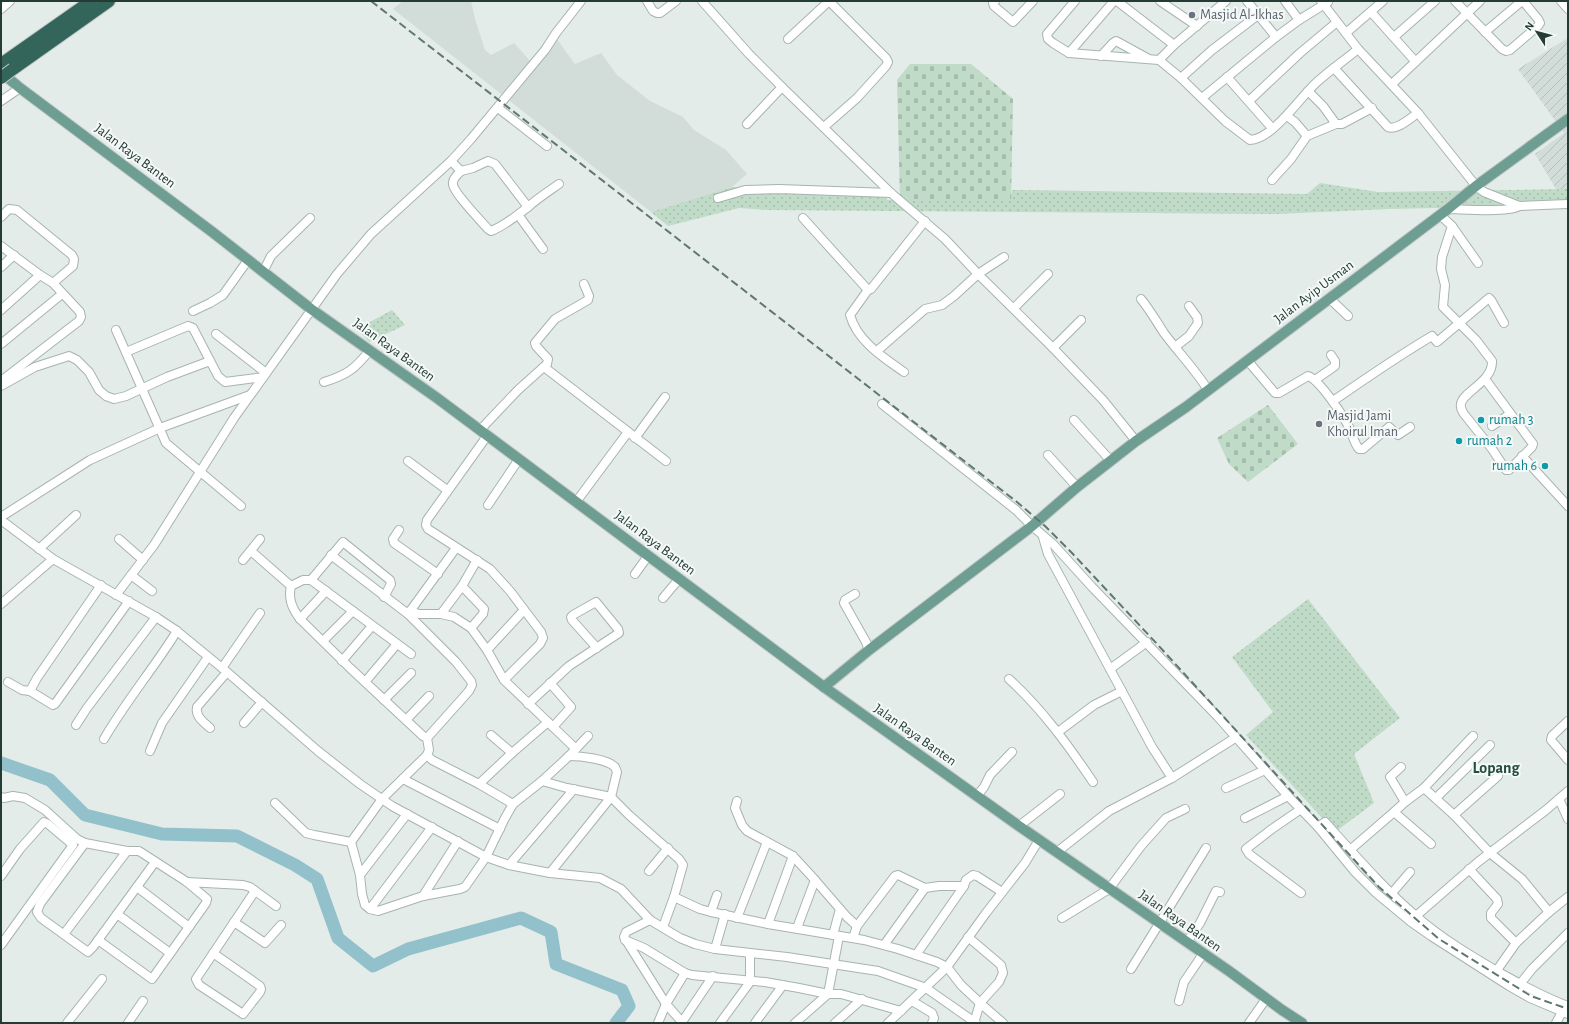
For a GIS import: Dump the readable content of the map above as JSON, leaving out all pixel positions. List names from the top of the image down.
{
  "streets": {
    "main road": ["Jalan Raya Banten", "Jalan Ayip Usman"]
  },
  "crossings": [
    ["Jalan Raya Banten", "Jalan Ayip Usman"]
  ],
  "districts": ["Lopang"],
  "places": [
    "Masjid Al-Ikhas",
    "rumah 3",
    "Masjid Jami Khoirul Iman",
    "rumah 2",
    "rumah 6"
  ],
  "north": "top left"
}
